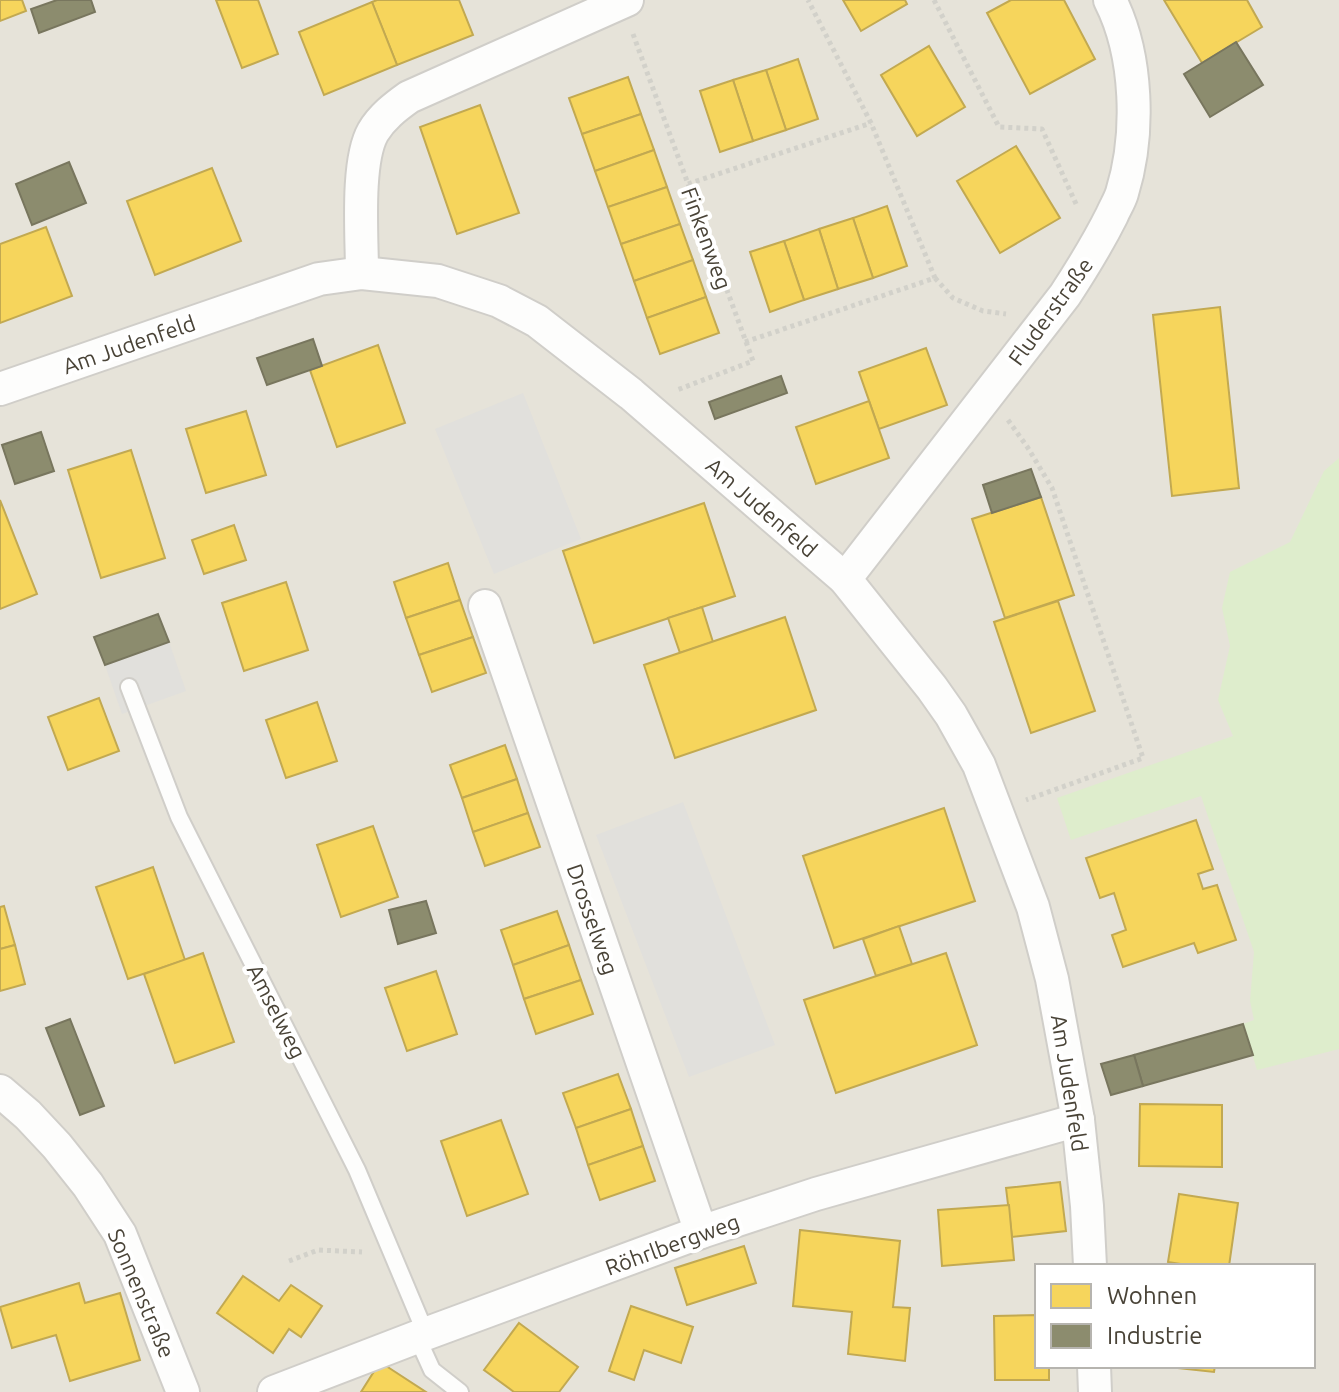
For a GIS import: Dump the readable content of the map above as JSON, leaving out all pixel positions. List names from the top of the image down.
{
  "streets": {
    "street": [
      "Fluderstraße",
      "Am Judenfeld",
      "Drosselweg",
      "Röhrlbergweg",
      "Sonnenstraße"
    ],
    "lane": ["Amselweg"],
    "path": ["Finkenweg"]
  },
  "crossings": [
    ["Fluderstraße", "Am Judenfeld"],
    ["Am Judenfeld", "Röhrlbergweg"],
    ["Drosselweg", "Röhrlbergweg"],
    ["Amselweg", "Röhrlbergweg"]
  ],
  "legend": ["Wohnen", "Industrie"]
}
